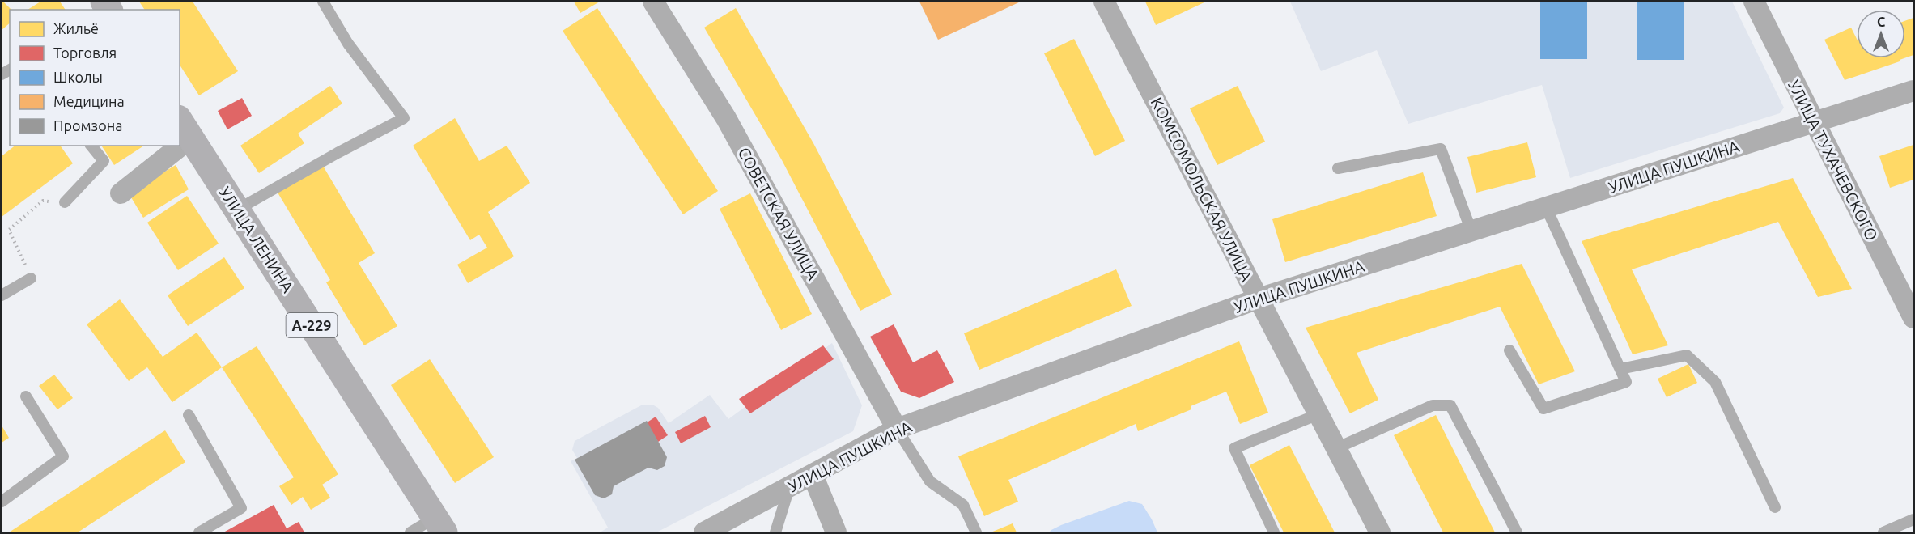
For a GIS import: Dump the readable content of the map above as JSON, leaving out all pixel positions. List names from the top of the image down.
{
  "streets": {
    "main road": ["УЛИЦА ЛЕНИНА", "А-229"],
    "street": [
      "УЛИЦА ТУХАЧЕВСКОГО",
      "УЛИЦА ПУШКИНА",
      "КОМСОМОЛЬСКАЯ УЛИЦА",
      "СОВЕТСКАЯ УЛИЦА"
    ]
  },
  "crossings": [
    ["УЛИЦА ТУХАЧЕВСКОГО", "УЛИЦА ПУШКИНА"],
    ["УЛИЦА ПУШКИНА", "КОМСОМОЛЬСКАЯ УЛИЦА"],
    ["УЛИЦА ПУШКИНА", "СОВЕТСКАЯ УЛИЦА"]
  ],
  "legend": [
    "Жильё",
    "Торговля",
    "Школы",
    "Медицина",
    "Промзона"
  ],
  "north": "top"
}
